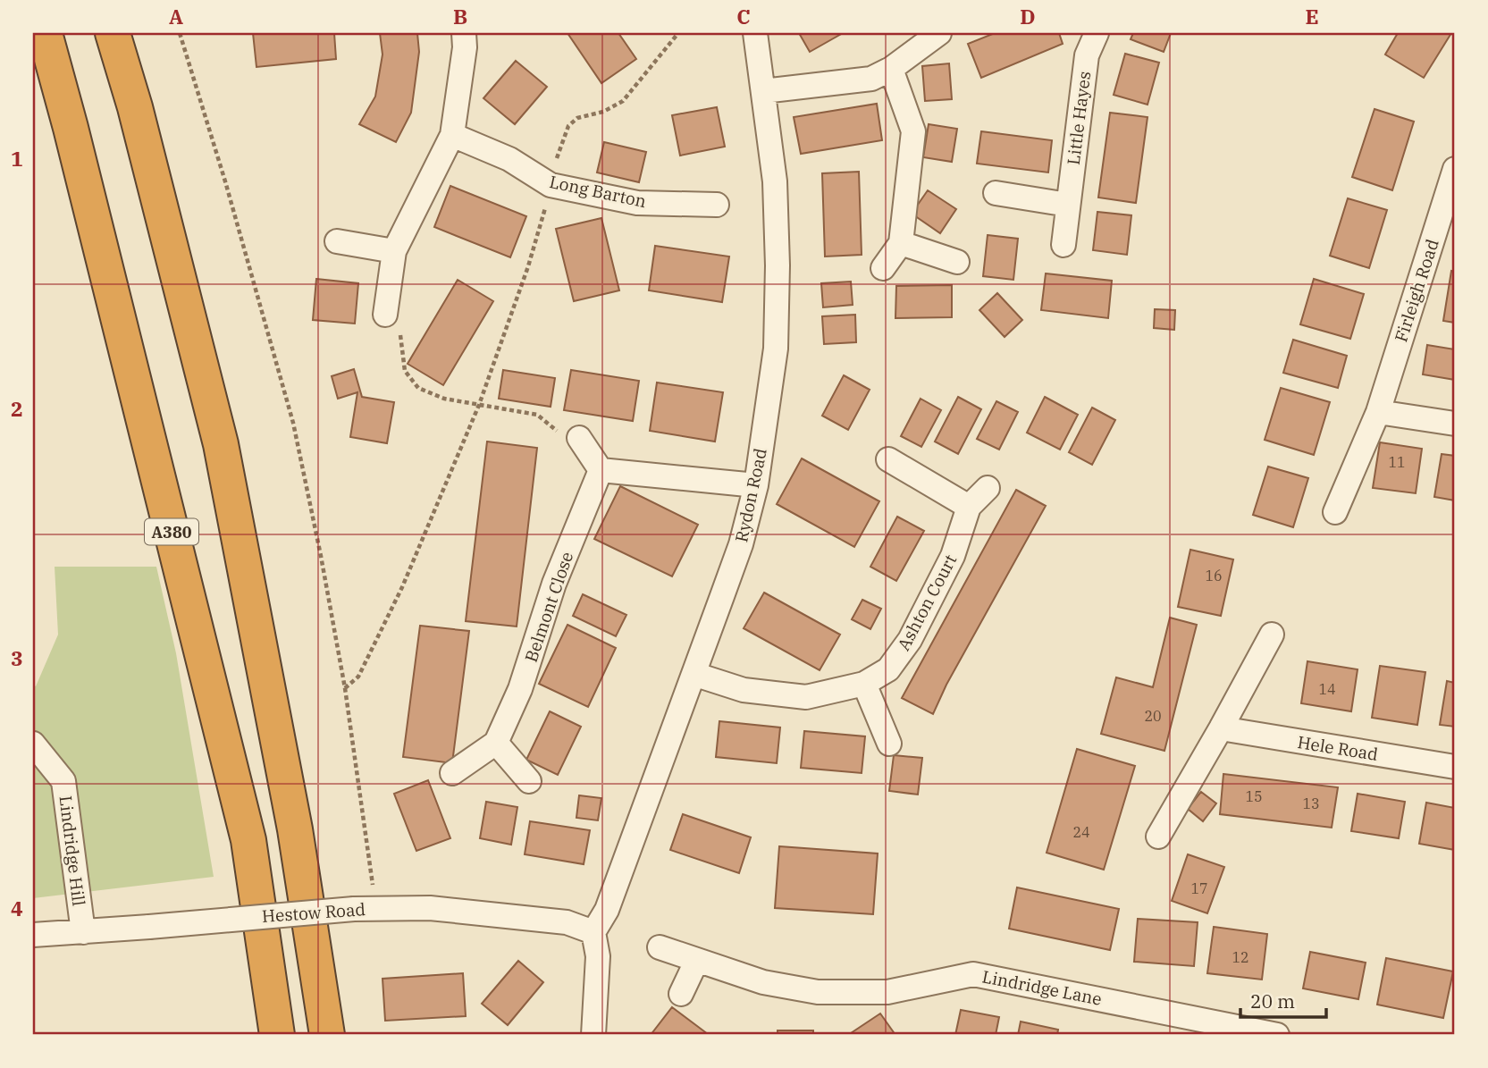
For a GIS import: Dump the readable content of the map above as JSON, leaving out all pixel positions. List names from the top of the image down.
{
  "streets": {
    "highway": ["A380"],
    "street": [
      "Little Hayes",
      "Long Barton",
      "Firleigh Road",
      "Rydon Road",
      "Ashton Court",
      "Belmont Close",
      "Hele Road",
      "Lindridge Hill",
      "Hestow Road",
      "Lindridge Lane"
    ]
  },
  "crossings": [
    ["Rydon Road", "Ashton Court"],
    ["Rydon Road", "Hestow Road"],
    ["Lindridge Hill", "Hestow Road"]
  ],
  "house_numbers": [
    "11",
    "16",
    "14",
    "20",
    "15",
    "13",
    "24",
    "17",
    "12"
  ],
  "scale_bar": "20 m",
  "grid": {
    "columns": [
      "A",
      "B",
      "C",
      "D",
      "E"
    ],
    "rows": [
      "1",
      "2",
      "3",
      "4"
    ]
  }
}
